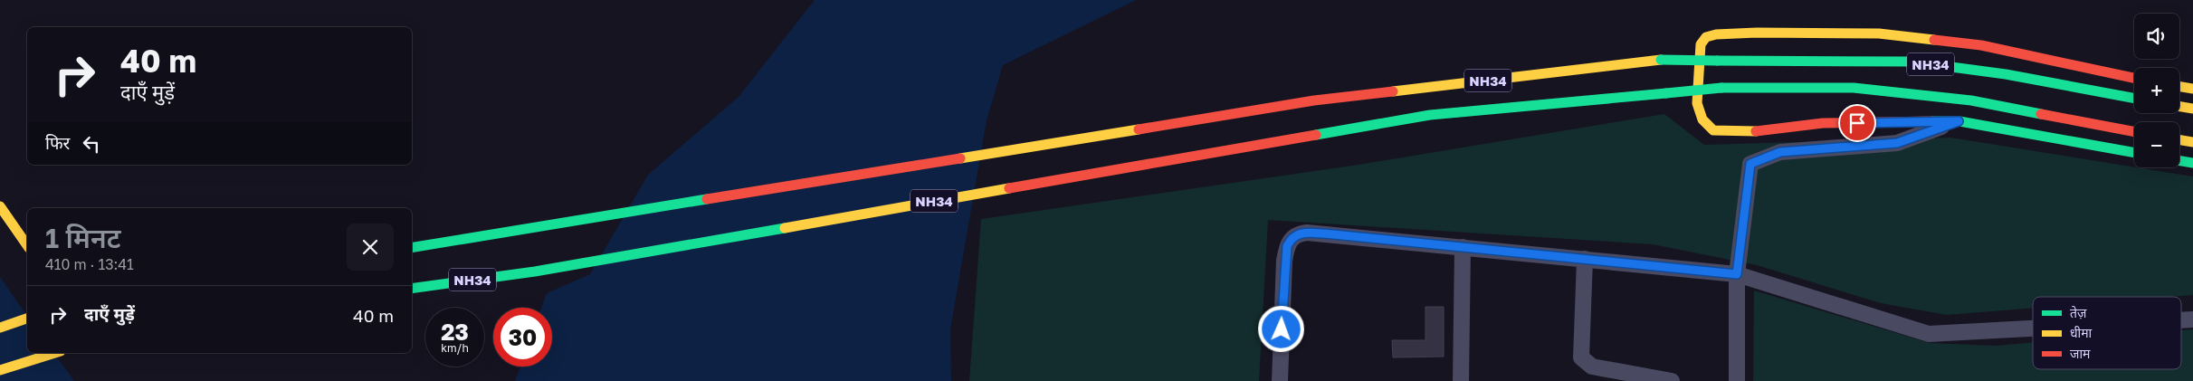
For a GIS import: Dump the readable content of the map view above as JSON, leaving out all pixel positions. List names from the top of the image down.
{
  "streets": {
    "main road": ["NH34"]
  },
  "legend": ["तेज़", "धीमा", "जाम"],
  "page": {
    "map_buttons": ["+", "−"],
    "turn": ["40 m", "दाएँ मुड़ें"],
    "then": "फिर",
    "heading": ["1 मिनट", "410 m · 13:41"],
    "list": [
      {
        "name": "दाएँ मुड़ें",
        "value": "40 m"
      }
    ],
    "speed": "23 km/h",
    "limit": "30"
  }
}
